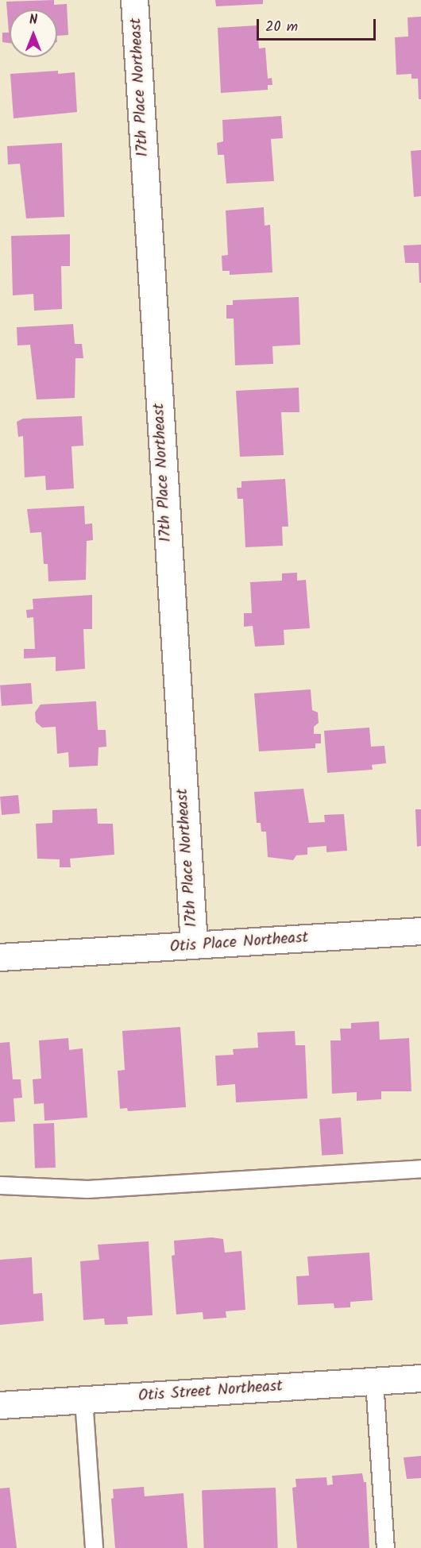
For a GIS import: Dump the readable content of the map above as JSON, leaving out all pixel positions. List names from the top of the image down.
{
  "streets": {
    "street": ["17th Place Northeast", "Otis Place Northeast", "Otis Street Northeast"]
  },
  "crossings": [
    ["17th Place Northeast", "Otis Place Northeast"]
  ],
  "scale_bar": "20 m",
  "north": "top"
}
